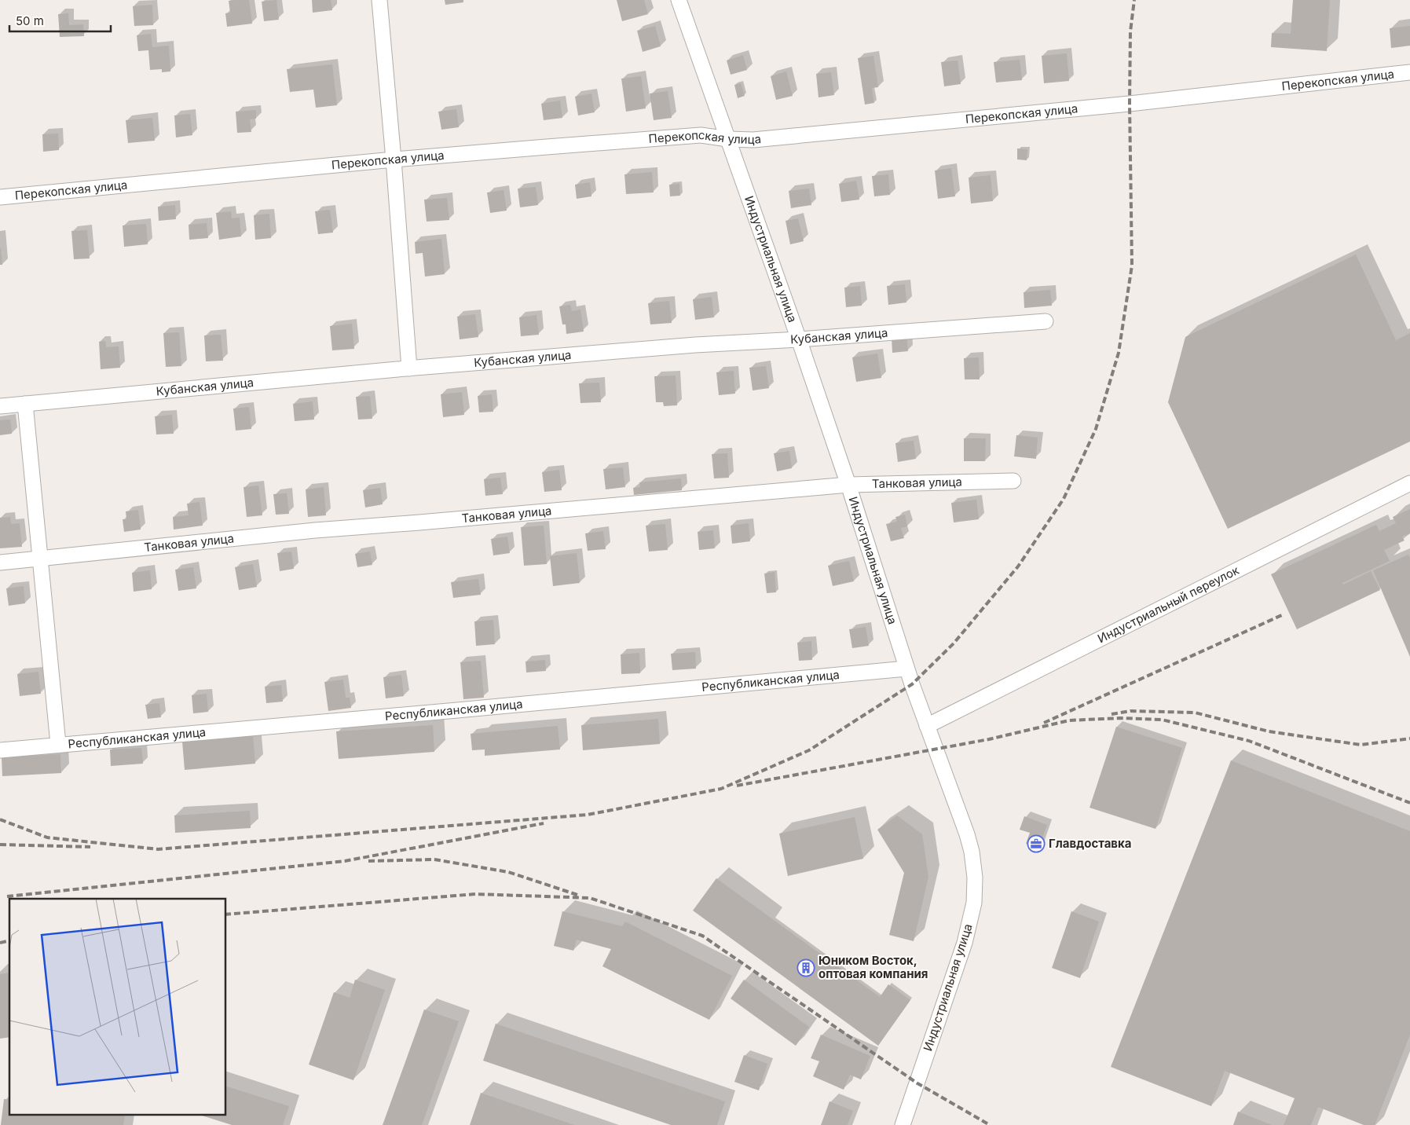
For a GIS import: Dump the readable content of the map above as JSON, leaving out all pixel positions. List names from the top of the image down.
{
  "streets": {
    "street": [
      "Перекопская улица",
      "Индустриальная улица",
      "Кубанская улица",
      "Танковая улица",
      "Индустриальный переулок",
      "Республиканская улица"
    ]
  },
  "crossings": [
    ["Перекопская улица", "Индустриальная улица"],
    ["Индустриальная улица", "Кубанская улица"],
    ["Индустриальная улица", "Танковая улица"],
    ["Индустриальная улица", "Индустриальный переулок"],
    ["Индустриальная улица", "Республиканская улица"]
  ],
  "places": {
    "office": ["Главдоставка"],
    "building": ["Юником Восток, оптовая компания"]
  },
  "scale_bar": "50 m"
}
